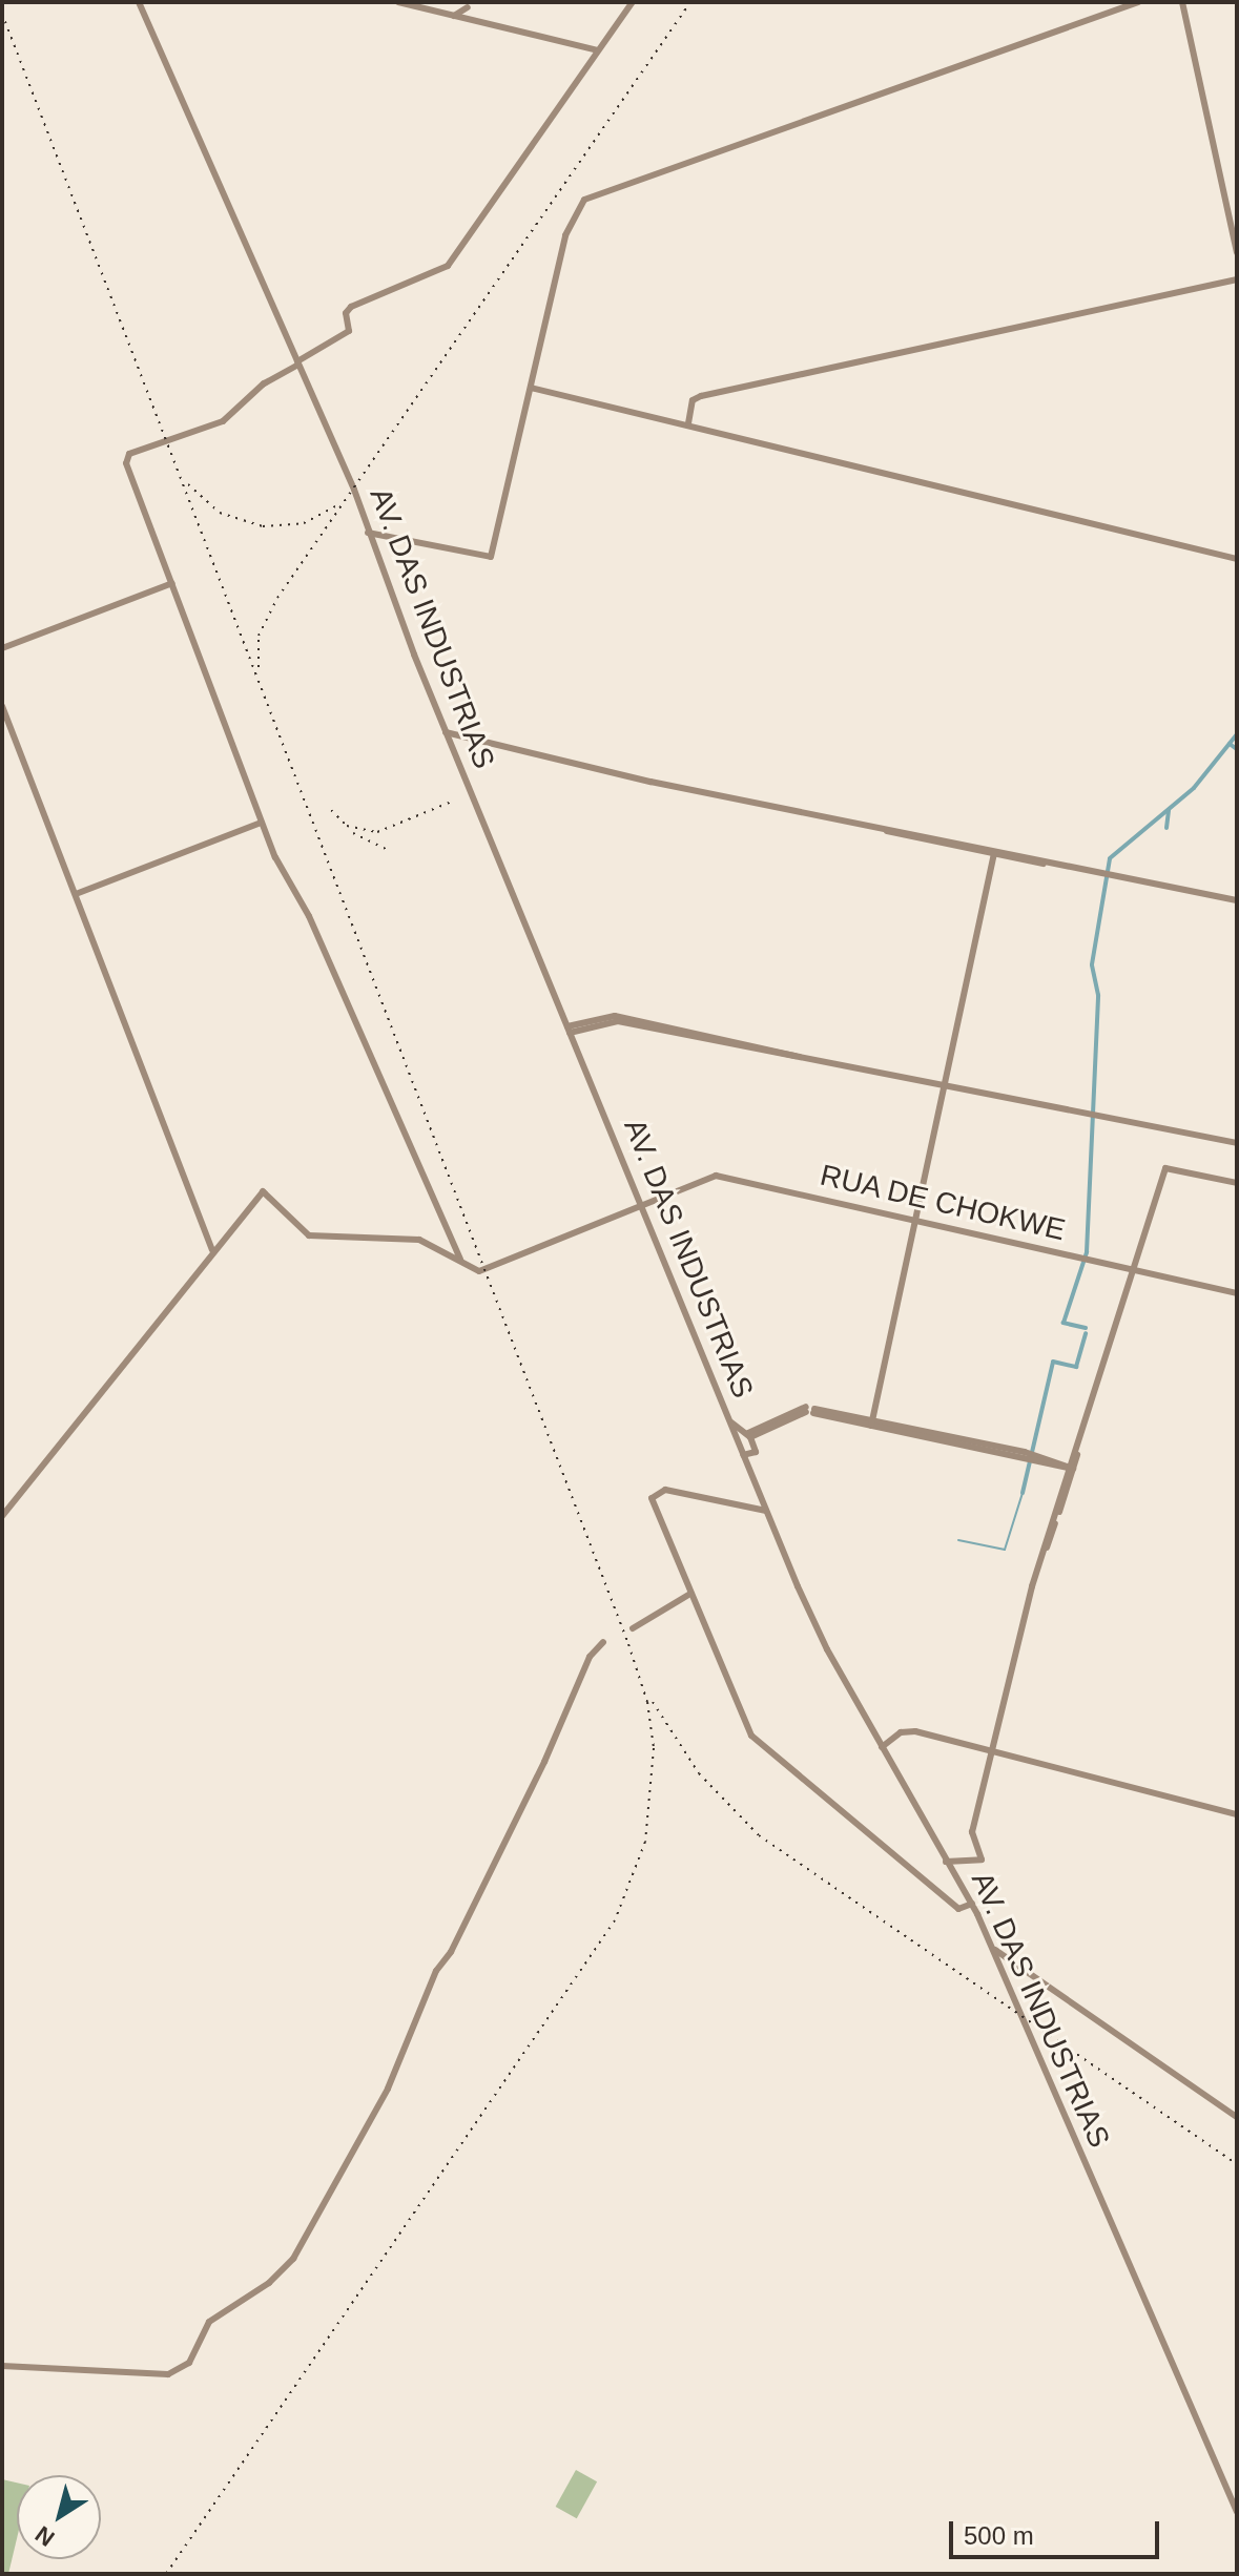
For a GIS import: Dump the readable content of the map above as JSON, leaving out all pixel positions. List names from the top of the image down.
{
  "streets": {
    "street": ["AV. DAS INDUSTRIAS", "RUA DE CHOKWE"]
  },
  "crossings": [
    ["AV. DAS INDUSTRIAS", "RUA DE CHOKWE"]
  ],
  "scale_bar": "500 m",
  "north": "bottom left"
}
